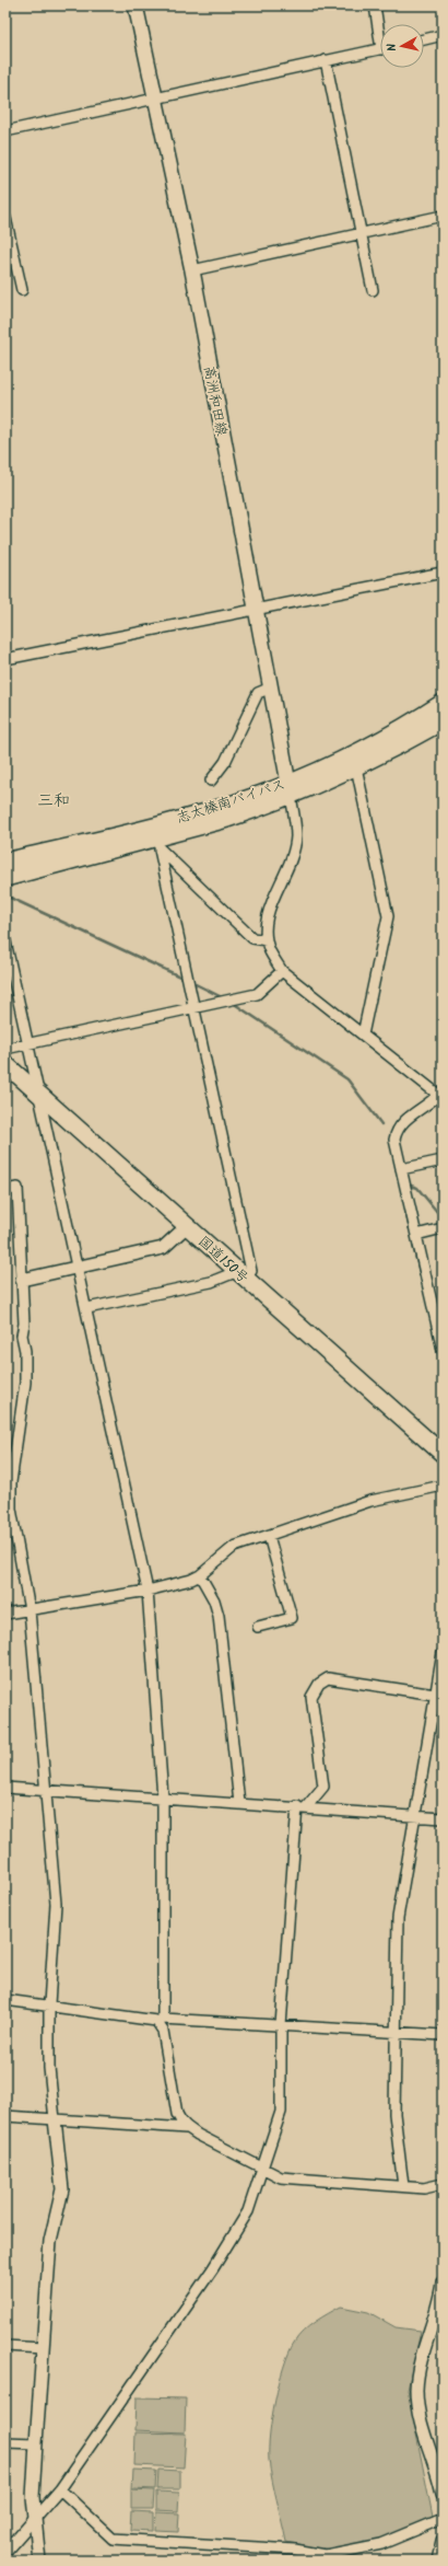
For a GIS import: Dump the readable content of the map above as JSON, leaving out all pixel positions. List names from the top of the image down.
{
  "streets": {
    "highway": ["志太榛南バイパス", "国道150号"],
    "main road": ["高洲和田線"]
  },
  "crossings": [
    ["高洲和田線", "志太榛南バイパス"]
  ],
  "districts": ["三和"],
  "north": "left"
}
